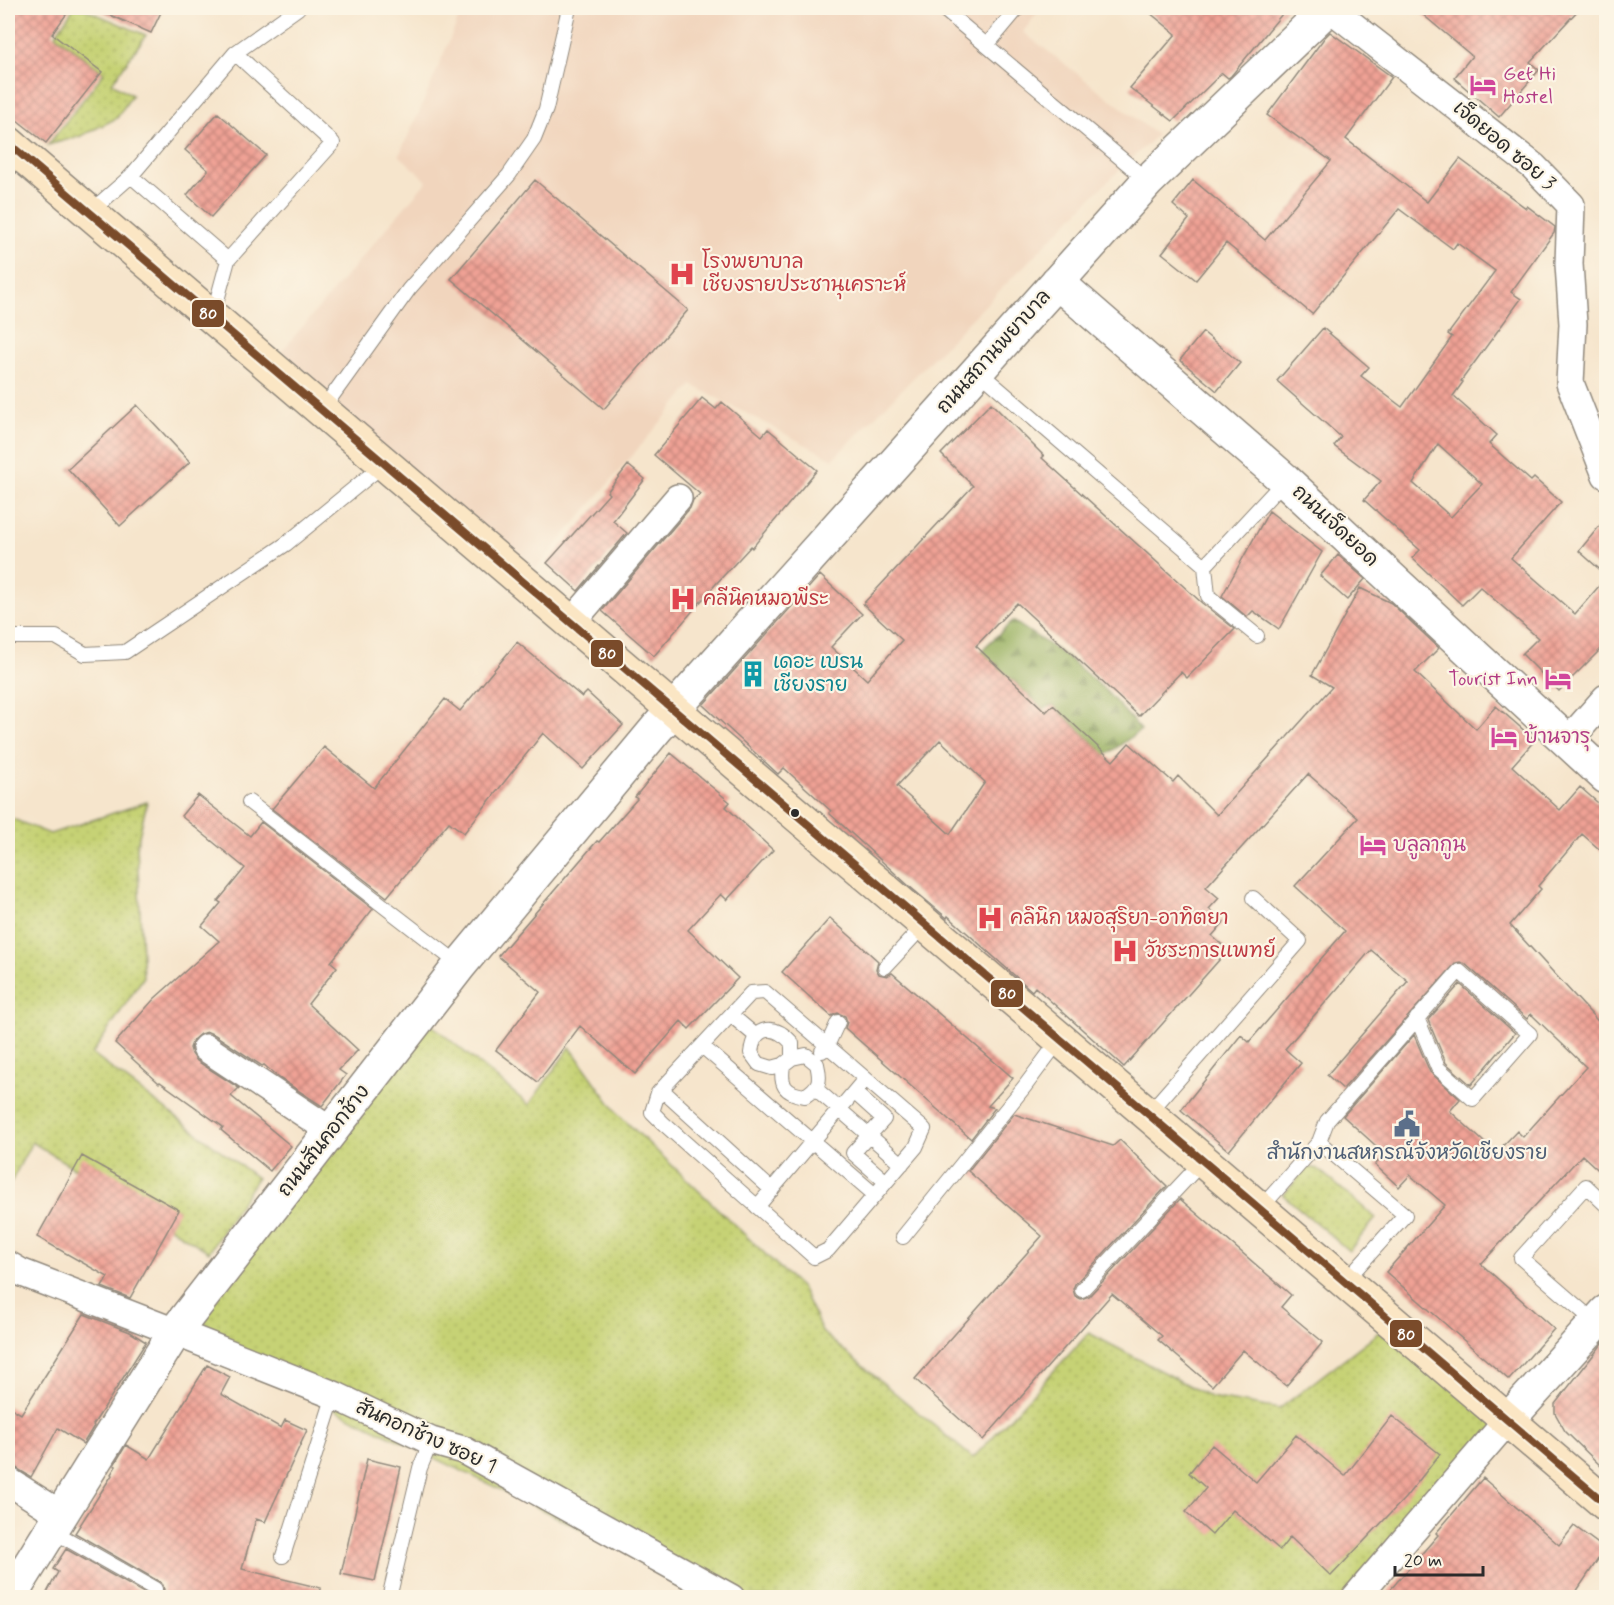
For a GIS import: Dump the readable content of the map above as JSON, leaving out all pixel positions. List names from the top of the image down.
{
  "streets": {
    "street": [
      "เจ็ดยอด ซอย 3",
      "ถนนสถานพยาบาล",
      "ถนนเจ็ดยอด",
      "ถนนสันคอกช้าง",
      "สันคอกช้าง ซอย 1"
    ]
  },
  "crossings": [
    ["เจ็ดยอด ซอย 3", "ถนนสถานพยาบาล"],
    ["ถนนสถานพยาบาล", "ถนนเจ็ดยอด"],
    ["ถนนสถานพยาบาล", "ถนนสันคอกช้าง"],
    ["ถนนสันคอกช้าง", "สันคอกช้าง ซอย 1"]
  ],
  "places": {
    "hotel": [
      "Get Hi Hostel",
      "Tourist Inn",
      "บ้านจารุ",
      "บลูลากูน"
    ],
    "hospital": [
      "โรงพยาบาล เชียงรายประชานุเคราะห์",
      "คลีนิคหมอพีระ",
      "คลินิก หมอสุริยา-อาทิตยา",
      "วัชระการแพทย์"
    ],
    "building": ["เดอะ เบรน เชียงราย"],
    "public building": ["สำนักงานสหกรณ์จังหวัดเชียงราย"]
  },
  "lines": ["transit line 80"],
  "scale_bar": "20 m"
}
